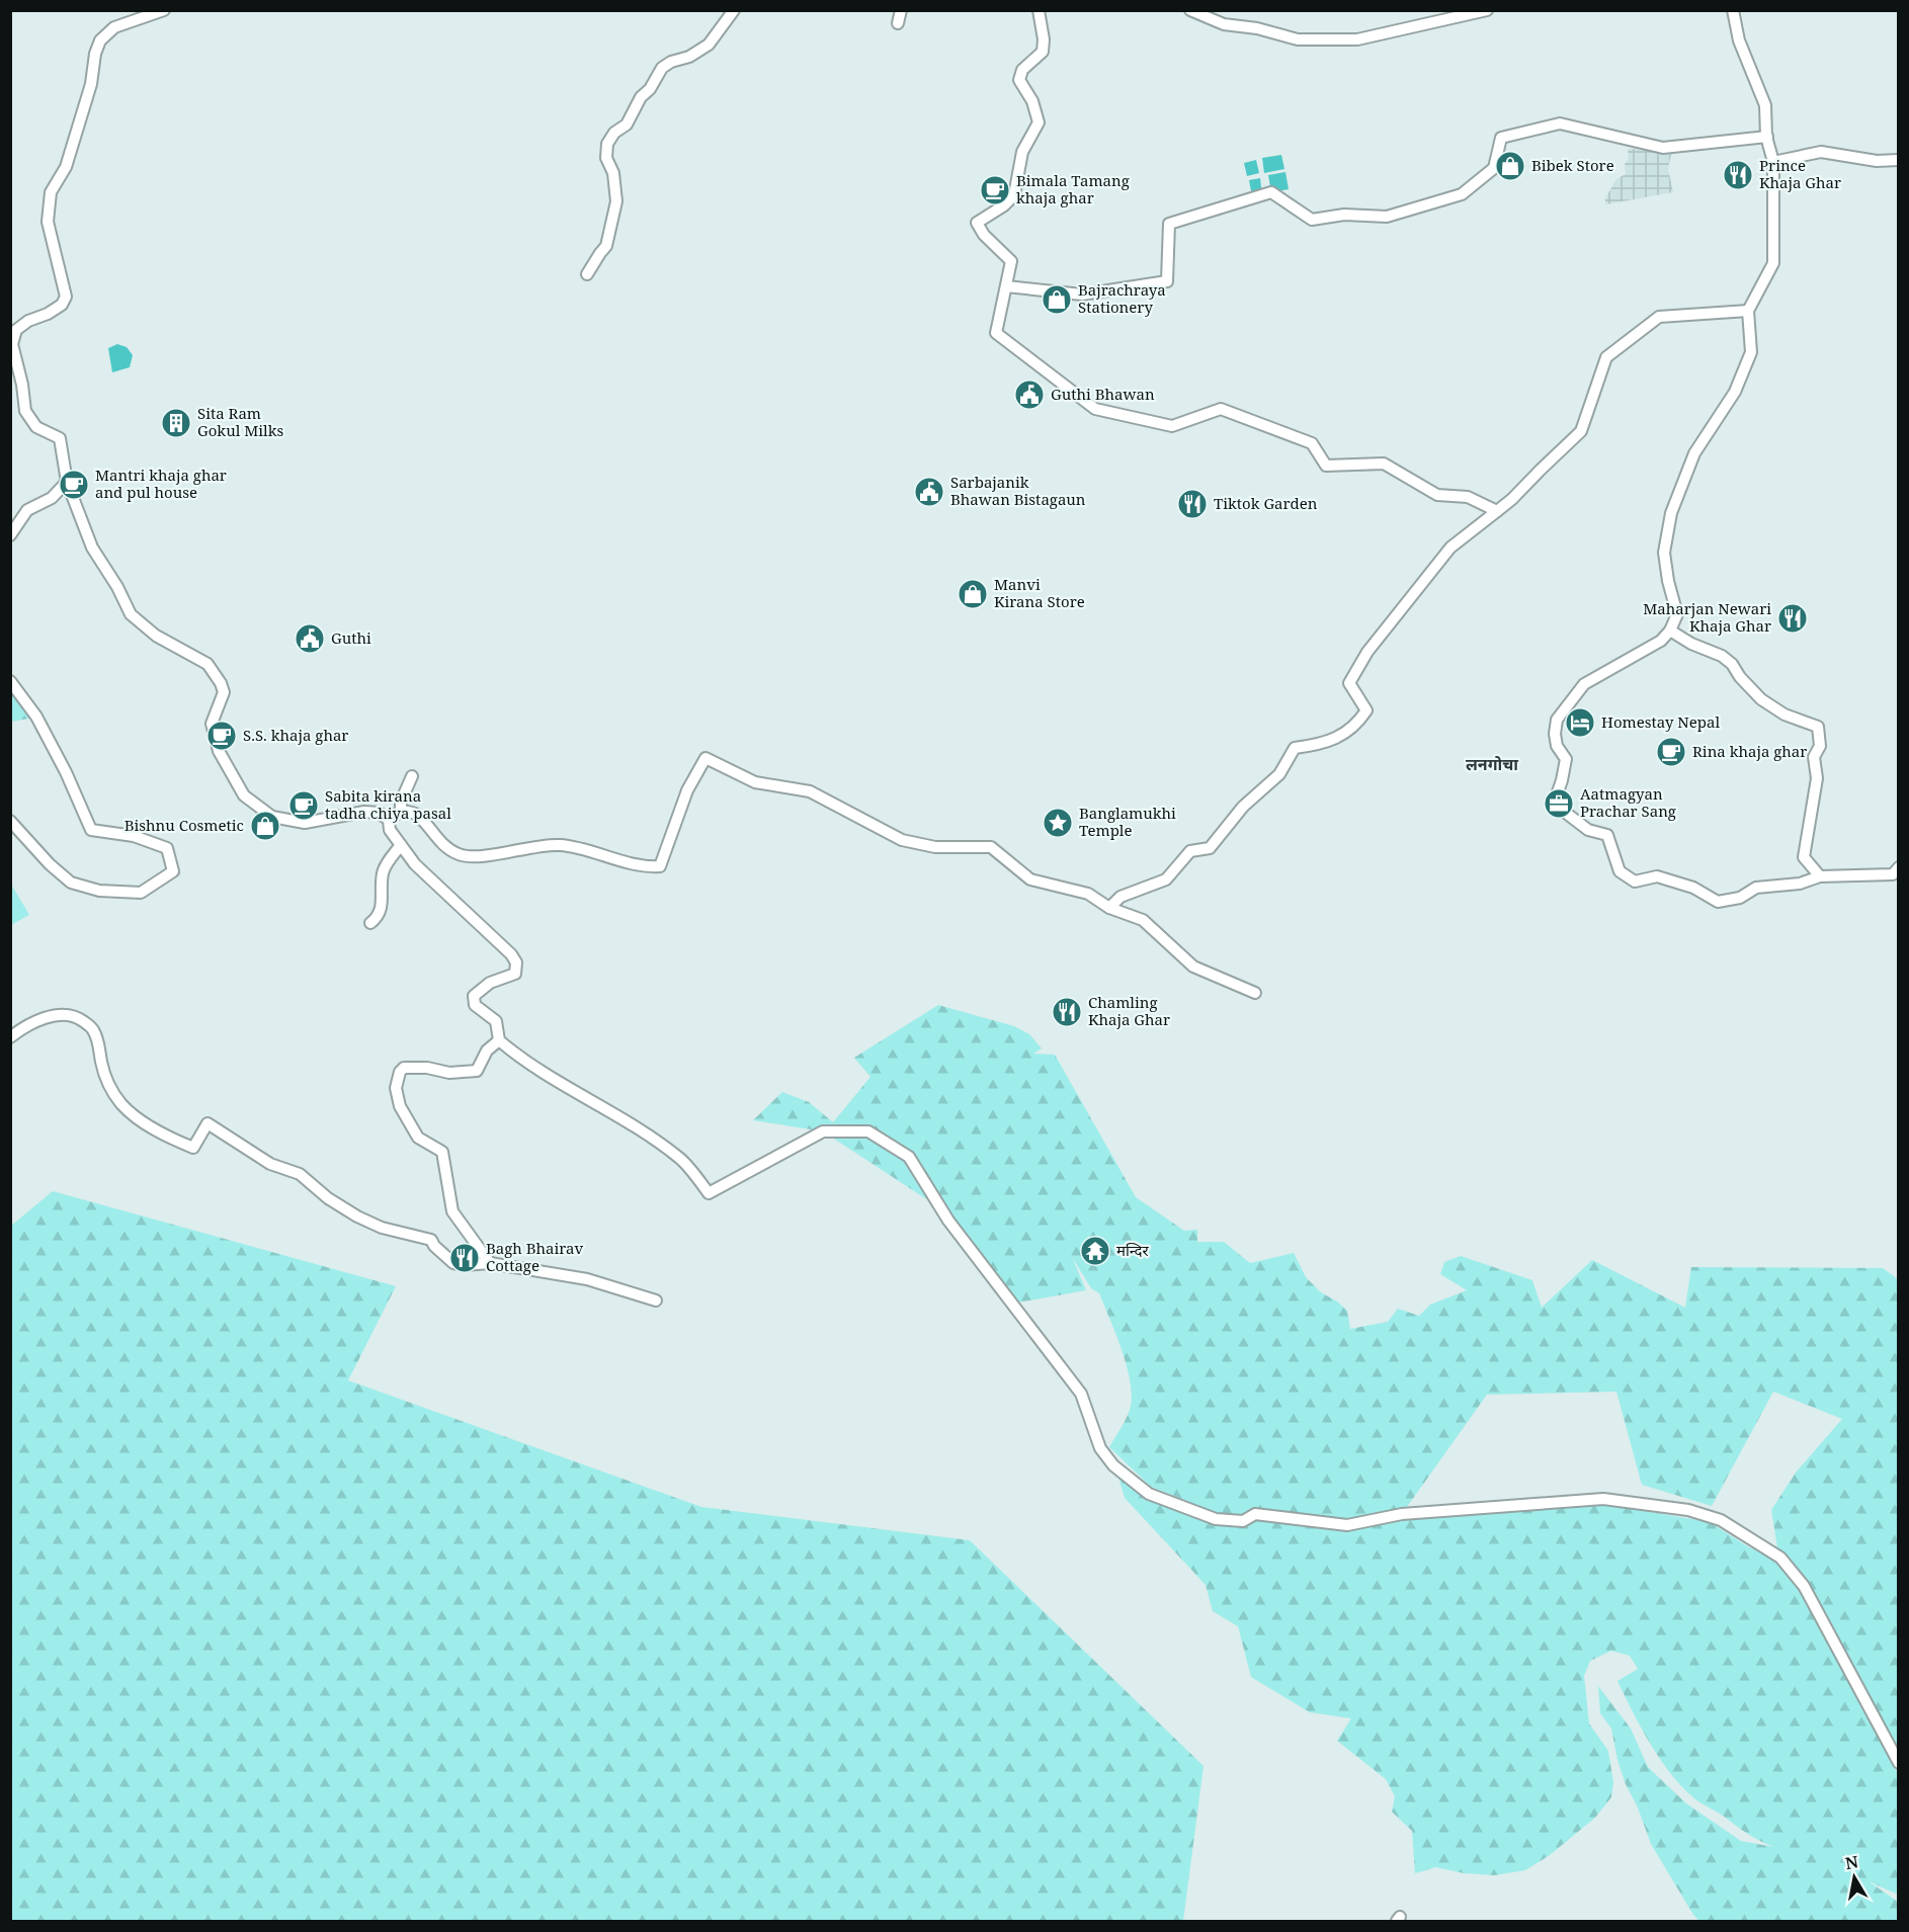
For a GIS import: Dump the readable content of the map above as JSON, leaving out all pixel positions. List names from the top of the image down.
{
  "districts": ["लनगोचा"],
  "places": {
    "shop": [
      "Bibek Store",
      "Bajrachraya Stationery",
      "Manvi Kirana Store",
      "Bishnu Cosmetic"
    ],
    "restaurant": [
      "Prince Khaja Ghar",
      "Tiktok Garden",
      "Maharjan Newari Khaja Ghar",
      "Chamling Khaja Ghar",
      "Bagh Bhairav Cottage"
    ],
    "cafe": [
      "Bimala Tamang khaja ghar",
      "Mantri khaja ghar and pul house",
      "S.S. khaja ghar",
      "Rina khaja ghar",
      "Sabita kirana tadha chiya pasal"
    ],
    "public building": ["Guthi Bhawan", "Sarbajanik Bhawan Bistagaun", "Guthi"],
    "building": ["Sita Ram Gokul Milks"],
    "hotel": ["Homestay Nepal"],
    "office": ["Aatmagyan Prachar Sang"],
    "place": ["Banglamukhi Temple"],
    "temple": ["मन्दिर"]
  },
  "north": "top"
}
